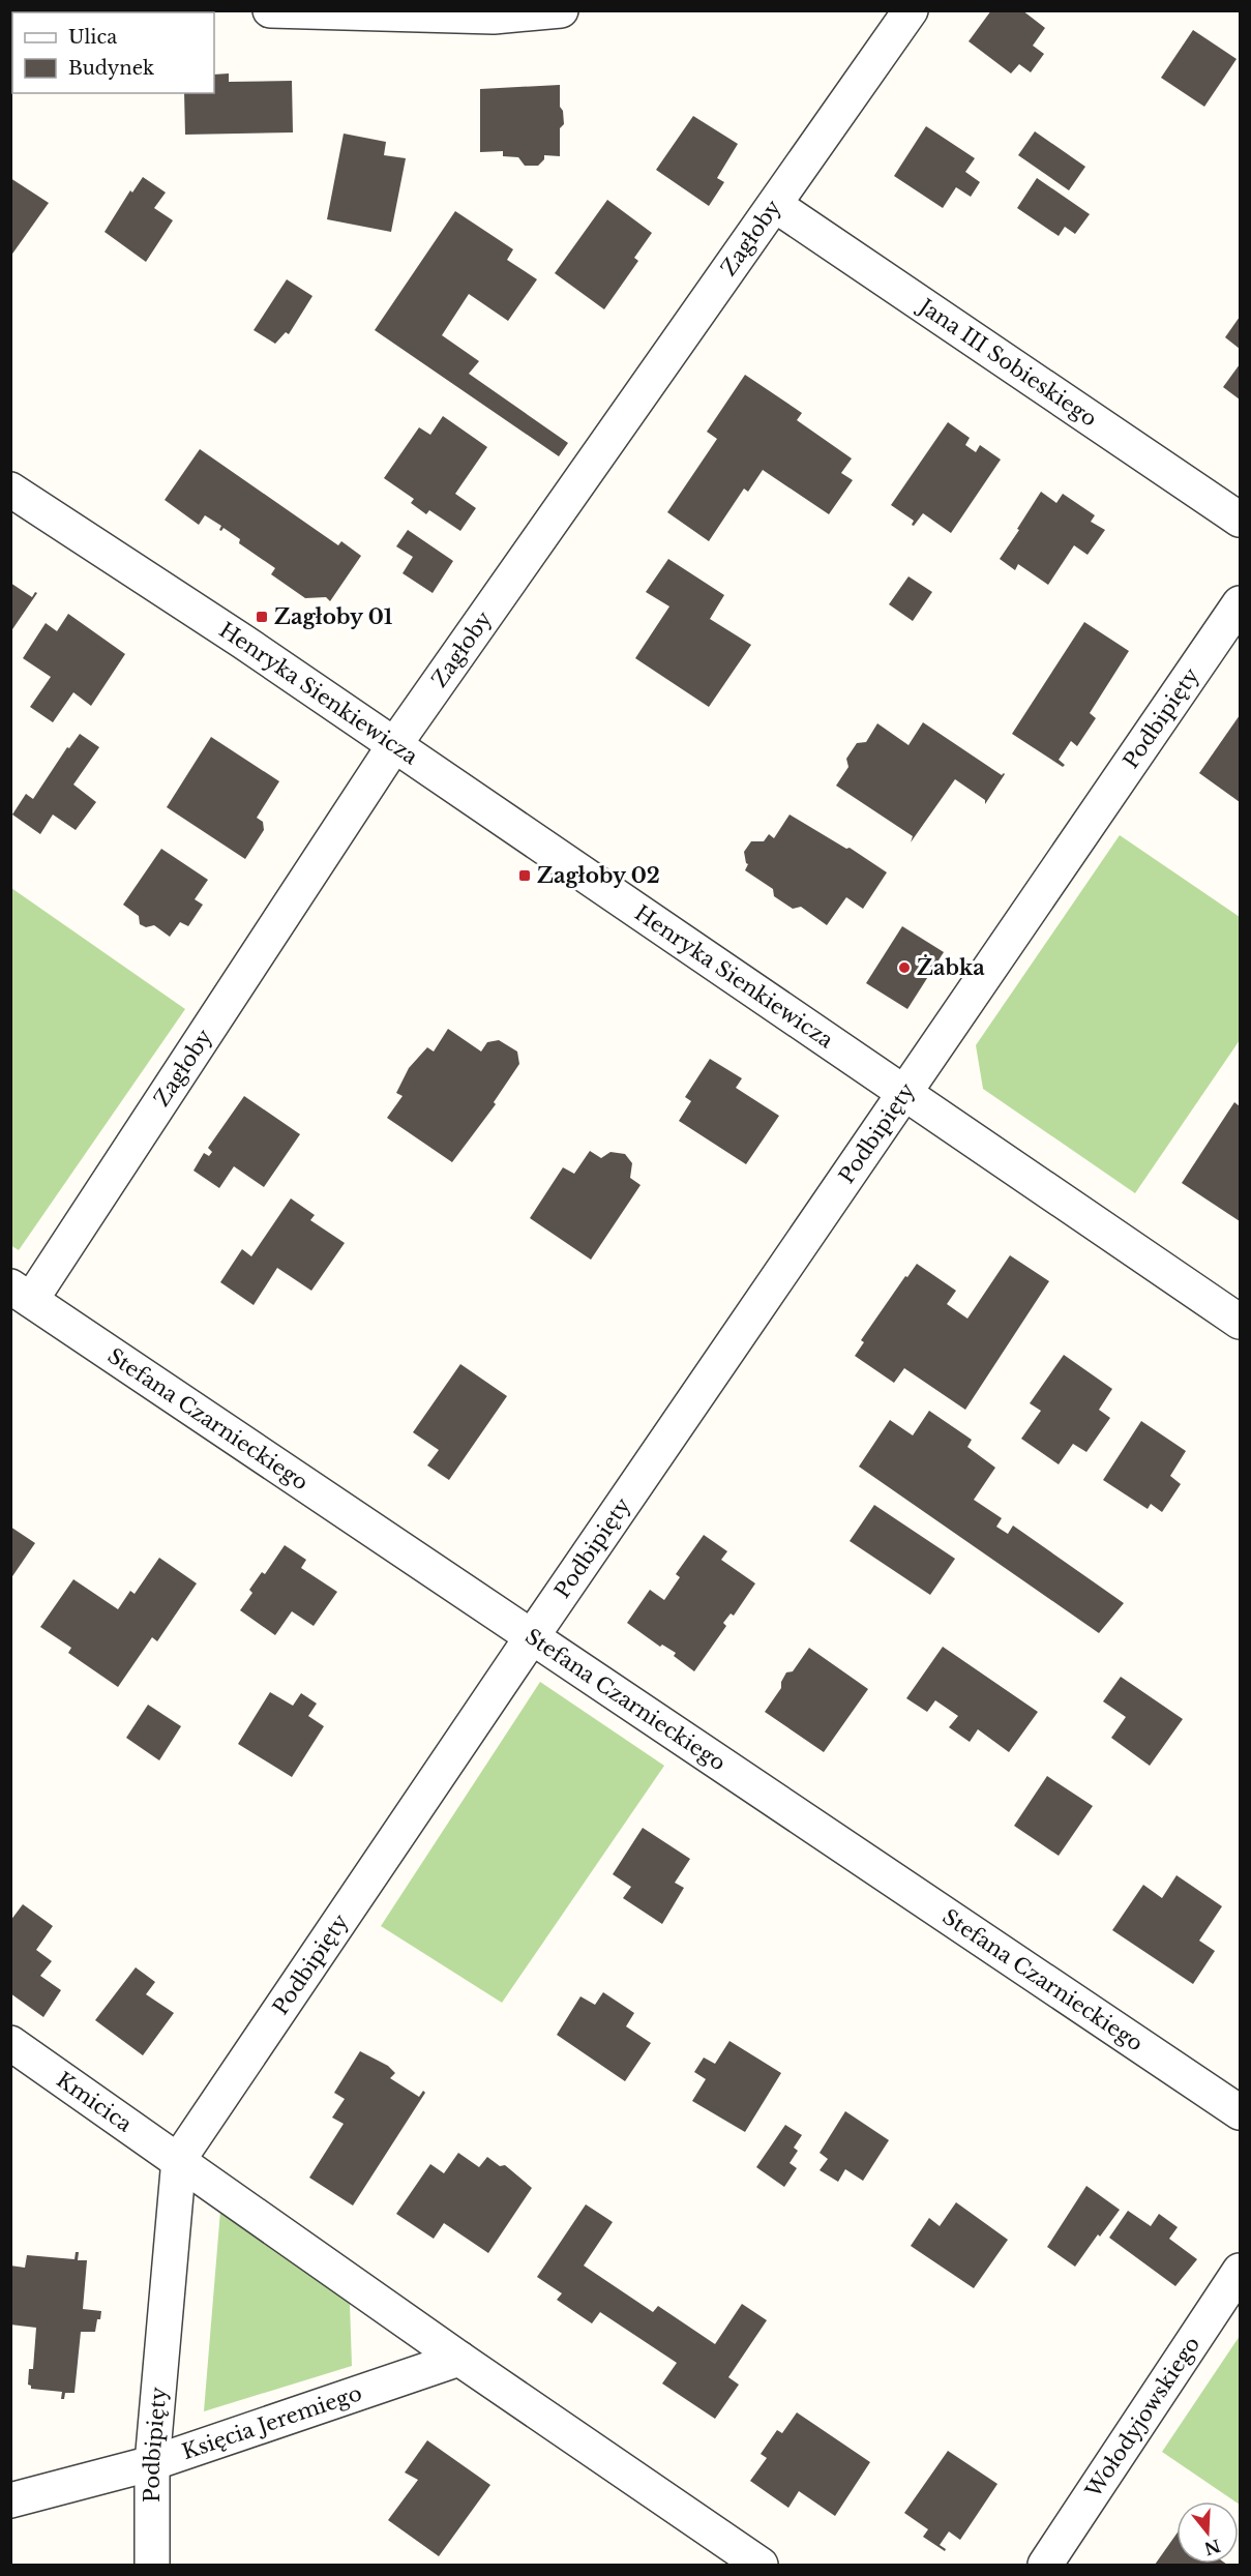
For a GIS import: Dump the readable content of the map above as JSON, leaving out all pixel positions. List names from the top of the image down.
{
  "streets": {
    "street": [
      "Zagłoby",
      "Jana III Sobieskiego",
      "Henryka Sienkiewicza",
      "Podbipięty",
      "Stefana Czarnieckiego",
      "Kmicica",
      "Wołodyjowskiego",
      "Księcia Jeremiego"
    ]
  },
  "crossings": [
    ["Zagłoby", "Jana III Sobieskiego"],
    ["Zagłoby", "Henryka Sienkiewicza"],
    ["Zagłoby", "Stefana Czarnieckiego"],
    ["Henryka Sienkiewicza", "Podbipięty"],
    ["Podbipięty", "Stefana Czarnieckiego"],
    ["Podbipięty", "Kmicica"],
    ["Podbipięty", "Księcia Jeremiego"]
  ],
  "places": {
    "transit": ["Zagłoby 01", "Zagłoby 02"],
    "other": ["Żabka"]
  },
  "legend": ["Ulica", "Budynek"],
  "north": "bottom"
}
